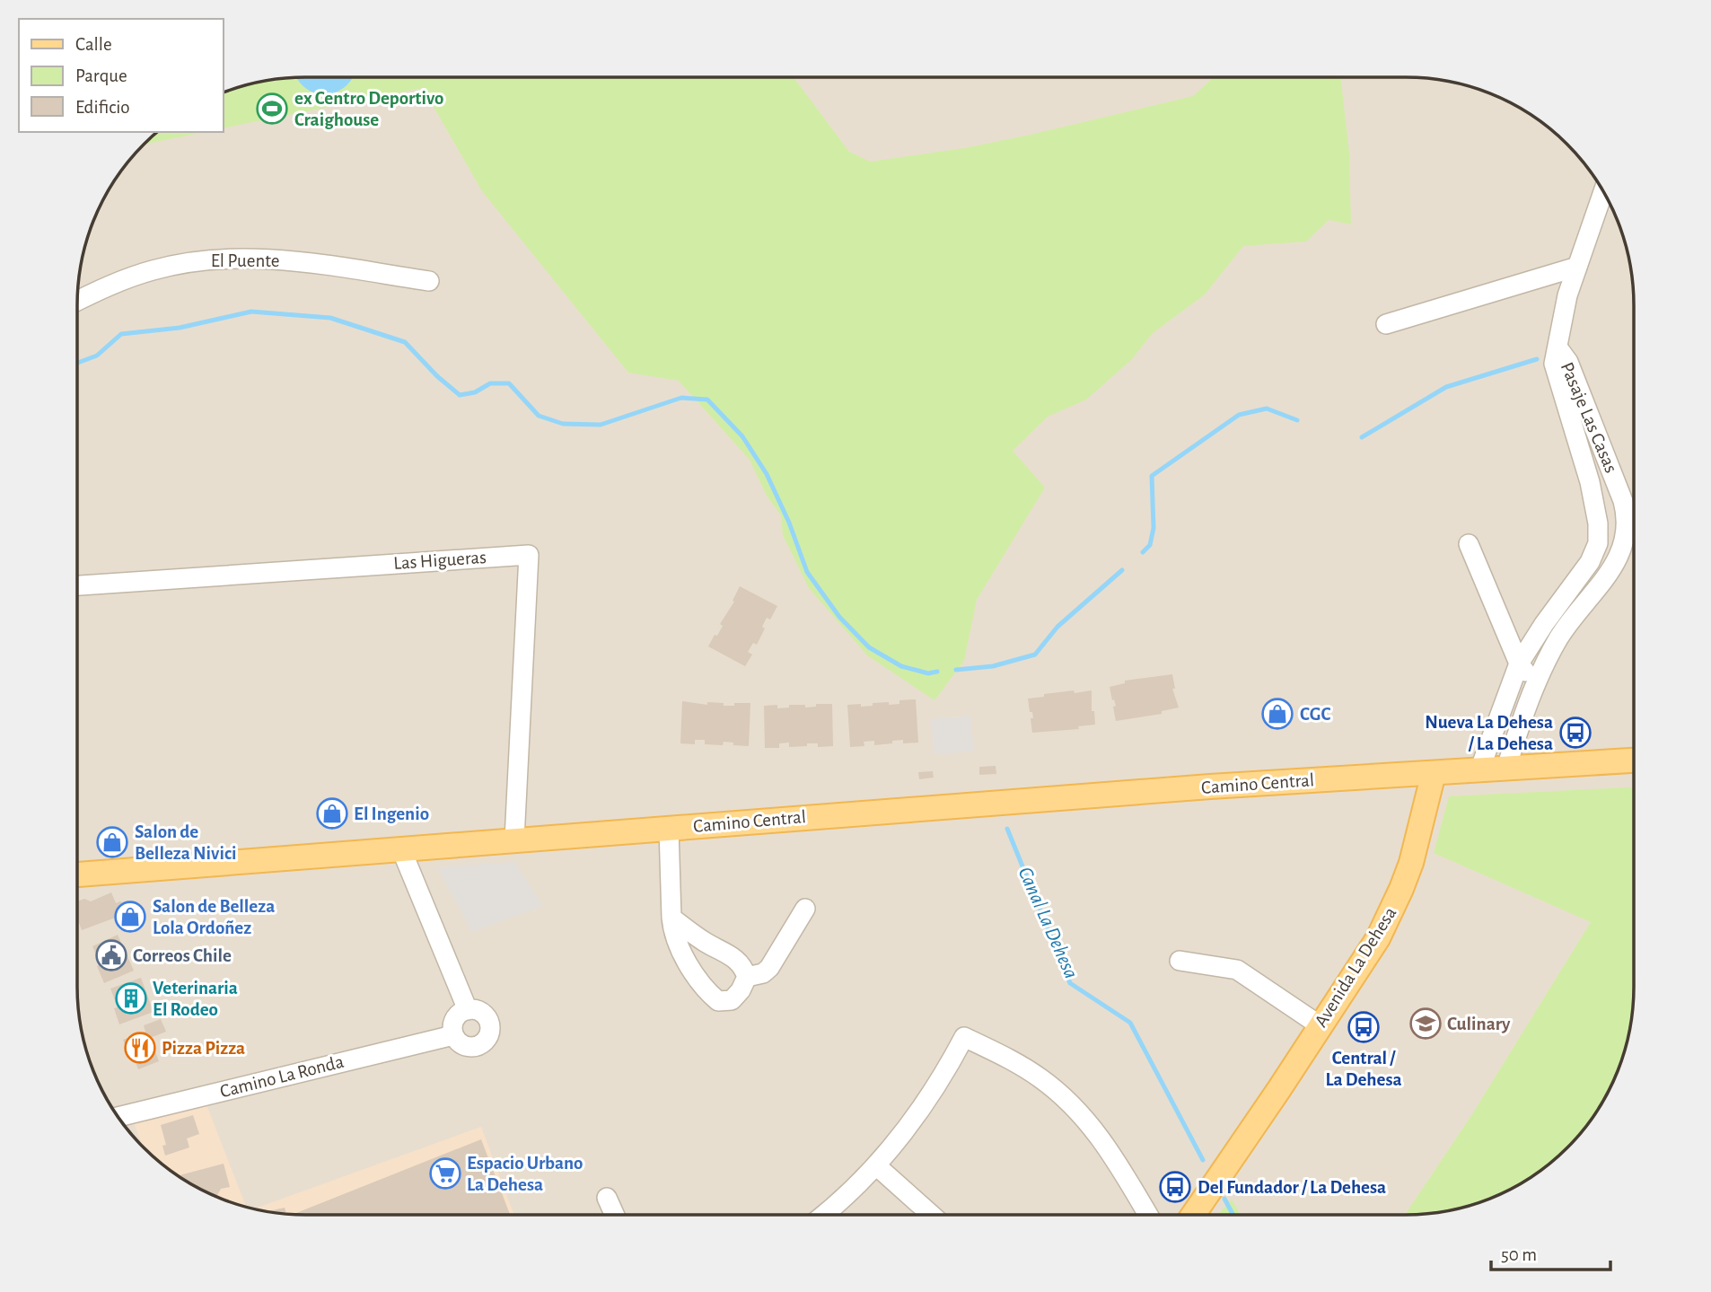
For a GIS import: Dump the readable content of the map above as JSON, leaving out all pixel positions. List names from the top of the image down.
{
  "streets": {
    "main road": ["Camino Central", "Avenida La Dehesa"],
    "street": [
      "El Puente",
      "Pasaje Las Casas",
      "Las Higueras",
      "Camino La Ronda"
    ]
  },
  "crossings": [
    ["Las Higueras", "Camino Central"],
    ["Camino Central", "Avenida La Dehesa"]
  ],
  "water": ["Canal La Dehesa"],
  "places": {
    "sports": ["ex Centro Deportivo Craighouse"],
    "shop": [
      "CGC",
      "El Ingenio",
      "Salon de Belleza Nivici",
      "Salon de Belleza Lola Ordoñez"
    ],
    "bus stop": ["Nueva La Dehesa / La Dehesa", "Central / La Dehesa", "Del Fundador / La Dehesa"],
    "public building": ["Correos Chile"],
    "building": ["Veterinaria El Rodeo"],
    "school or university": ["Culinary"],
    "restaurant": ["Pizza Pizza"],
    "supermarket": ["Espacio Urbano La Dehesa"]
  },
  "legend": ["Calle", "Parque", "Edificio"],
  "scale_bar": "50 m"
}
